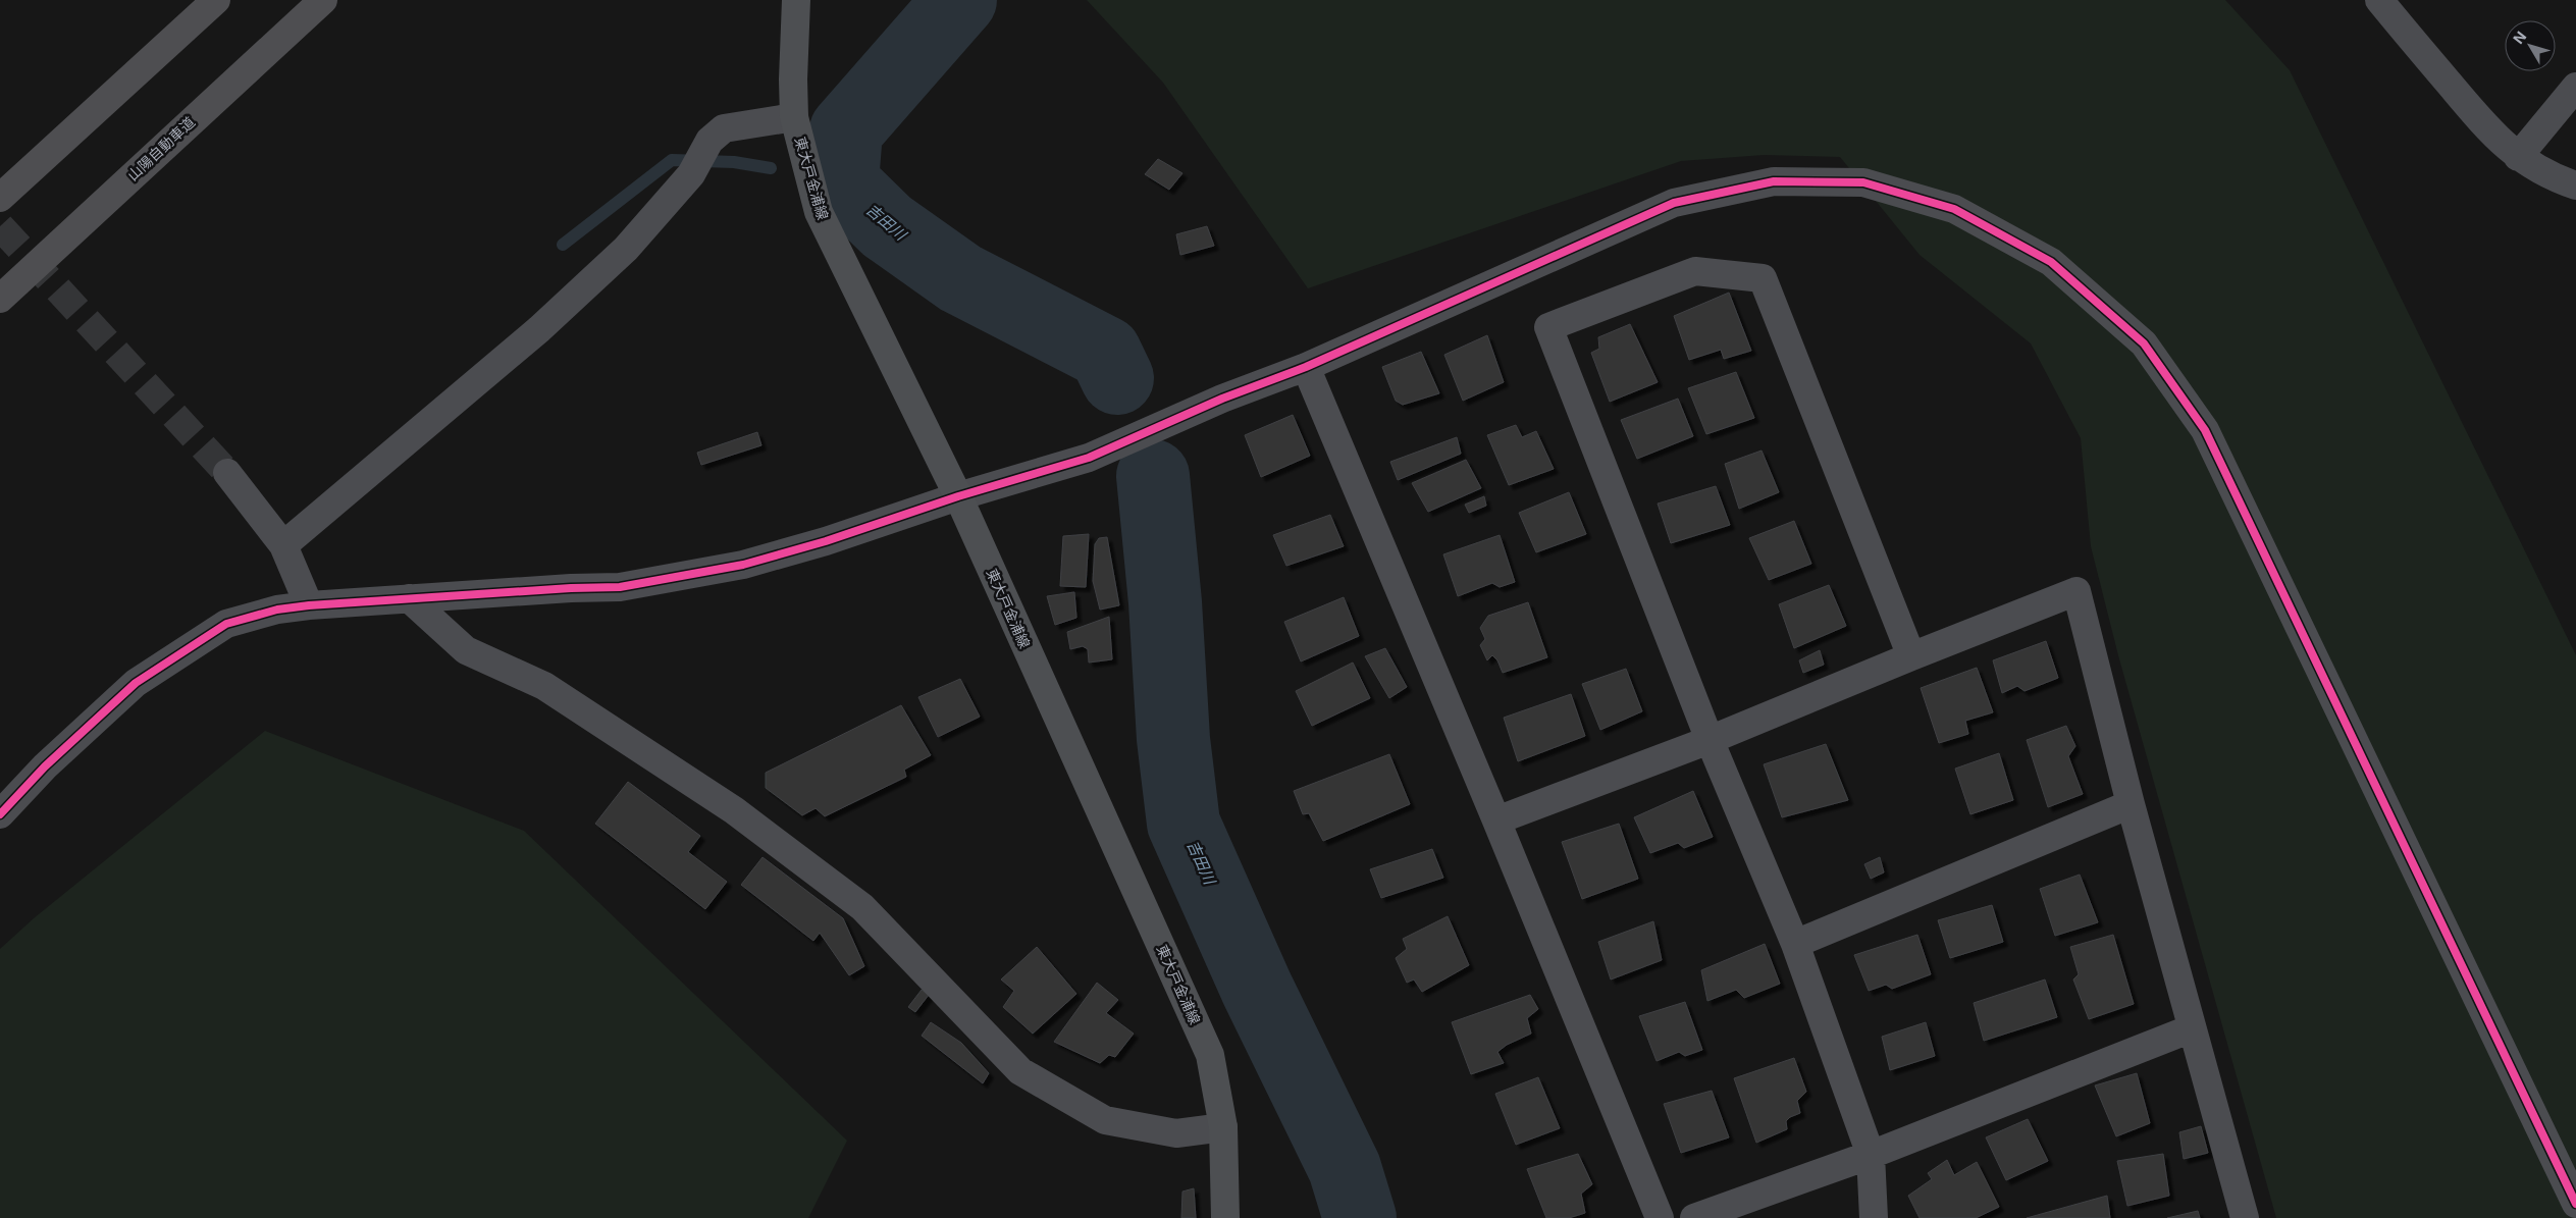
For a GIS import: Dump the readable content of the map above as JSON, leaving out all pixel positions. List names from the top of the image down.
{
  "streets": {
    "highway": ["山陽自動車道"],
    "main road": ["東大戸金浦線"]
  },
  "water": ["吉田川"],
  "north": "top left"
}
